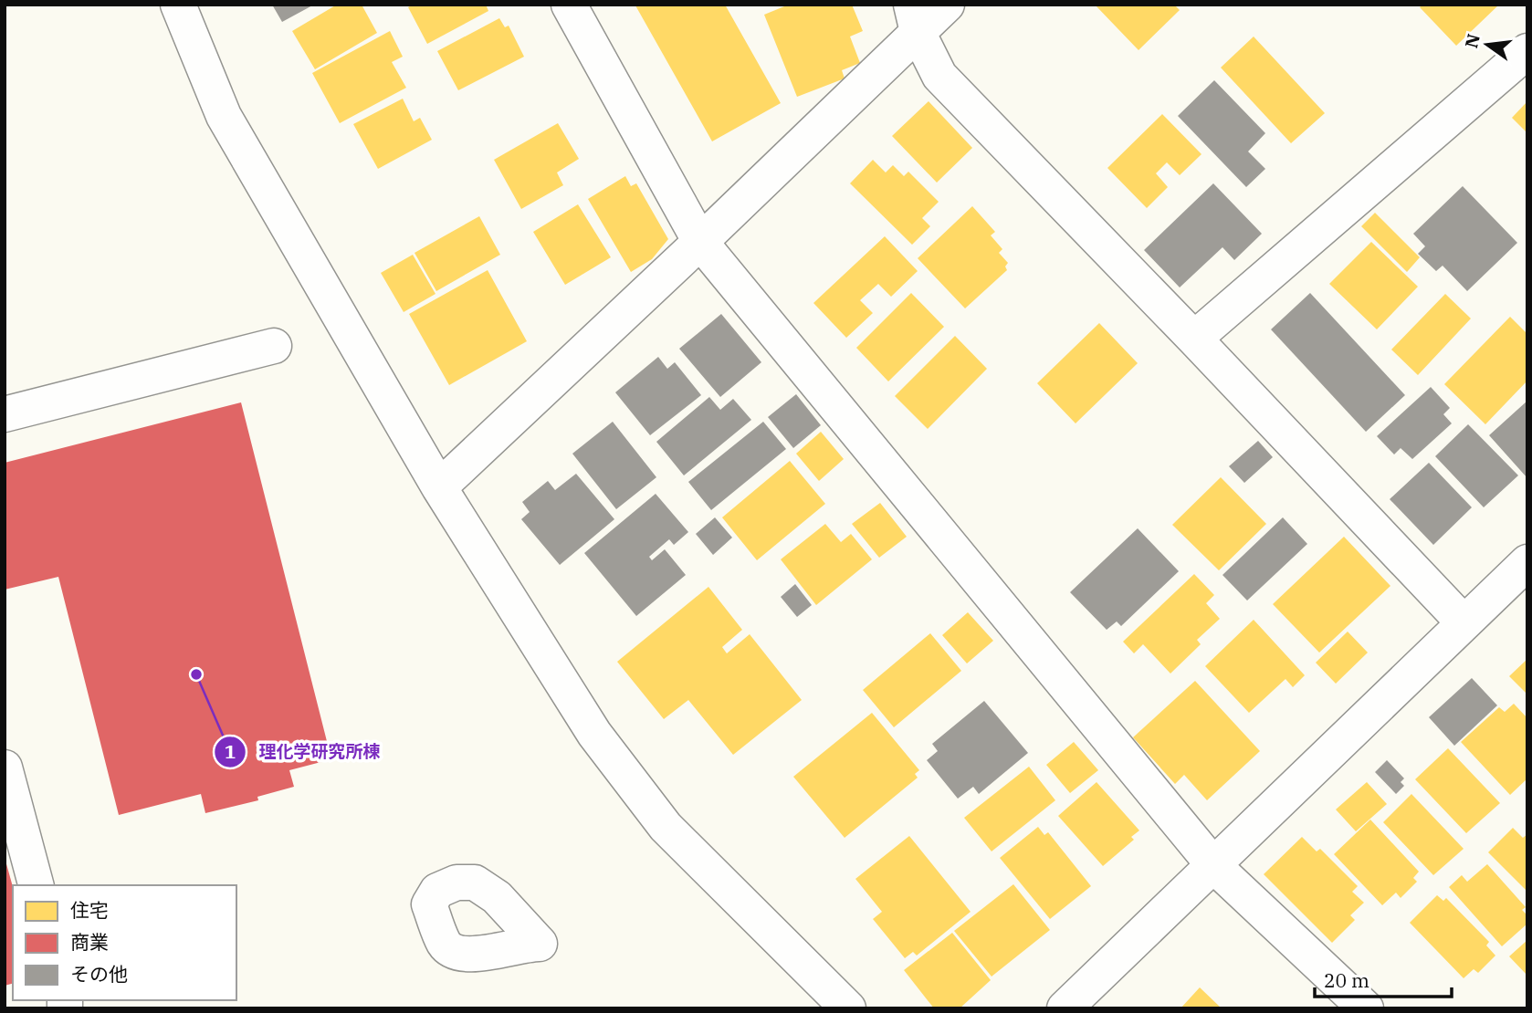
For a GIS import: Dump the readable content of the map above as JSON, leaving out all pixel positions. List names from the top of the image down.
{
  "places": ["理化学研究所棟"],
  "legend": ["住宅", "商業", "その他"],
  "scale_bar": "20 m",
  "north": "left"
}
